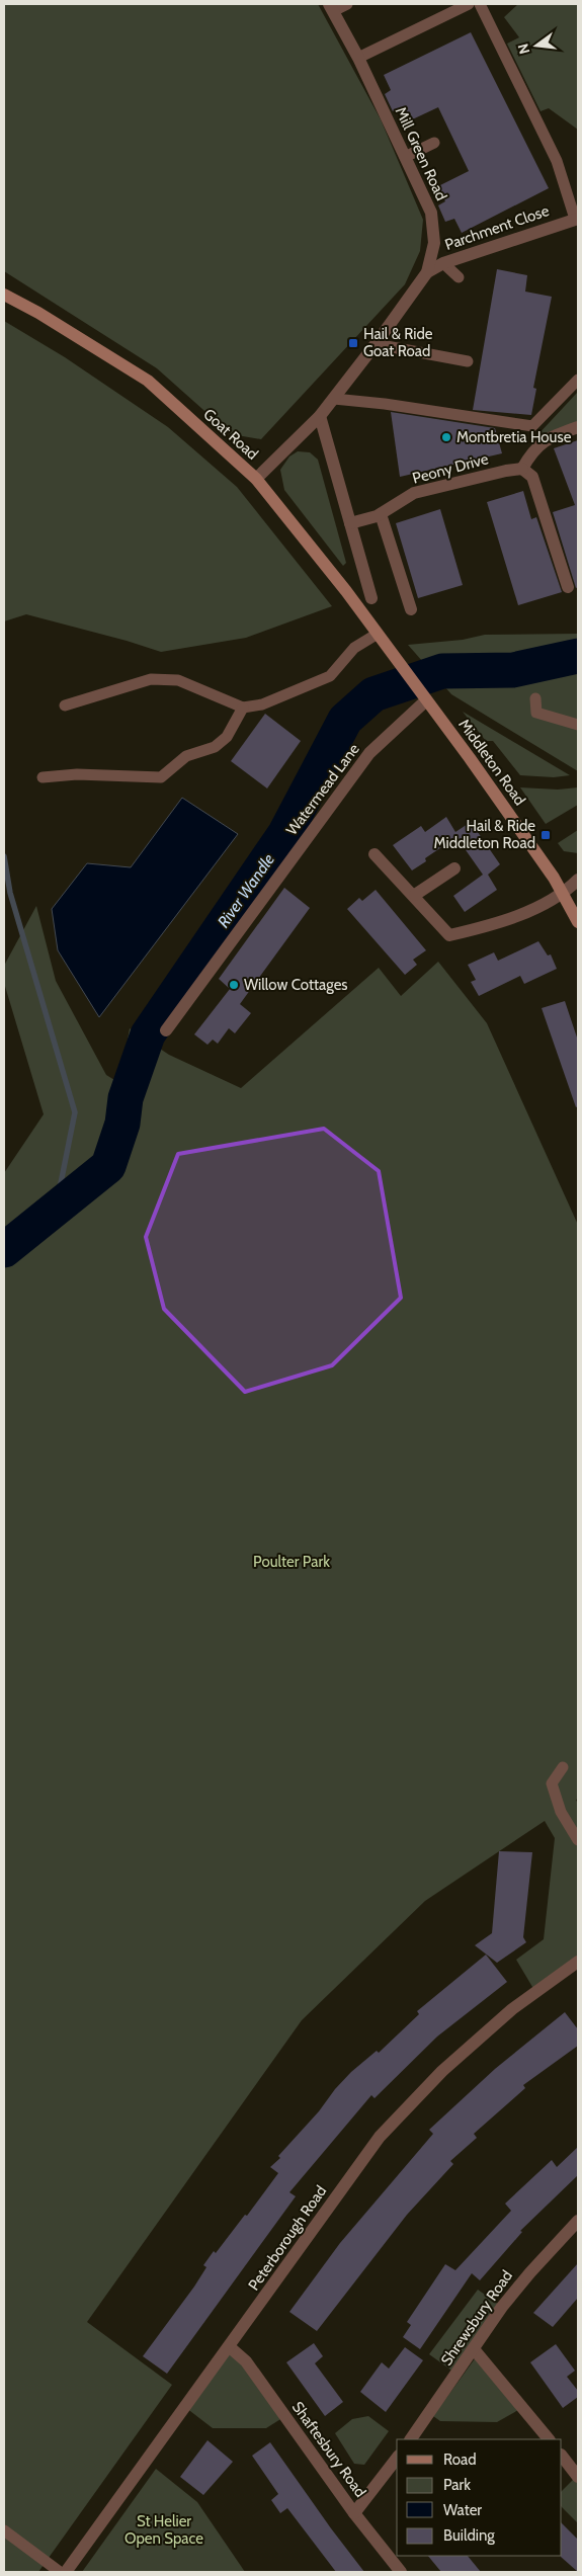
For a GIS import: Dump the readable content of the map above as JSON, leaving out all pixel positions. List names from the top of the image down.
{
  "streets": {
    "street": [
      "Mill Green Road",
      "Parchment Close",
      "Goat Road",
      "Peony Drive",
      "Middleton Road",
      "Watermead Lane",
      "Peterborough Road",
      "Shrewsbury Road",
      "Shaftesbury Road"
    ]
  },
  "crossings": [
    ["Mill Green Road", "Parchment Close"],
    ["Mill Green Road", "Goat Road"],
    ["Goat Road", "Middleton Road"],
    ["Middleton Road", "Watermead Lane"],
    ["Peterborough Road", "Shaftesbury Road"]
  ],
  "water": ["River Wandle"],
  "parks": ["Poulter Park", "St Helier Open Space"],
  "places": {
    "transit": ["Hail & Ride Goat Road", "Hail & Ride Middleton Road"],
    "other": ["Montbretia House", "Willow Cottages"]
  },
  "legend": [
    "Road",
    "Park",
    "Water",
    "Building"
  ],
  "north": "left"
}
